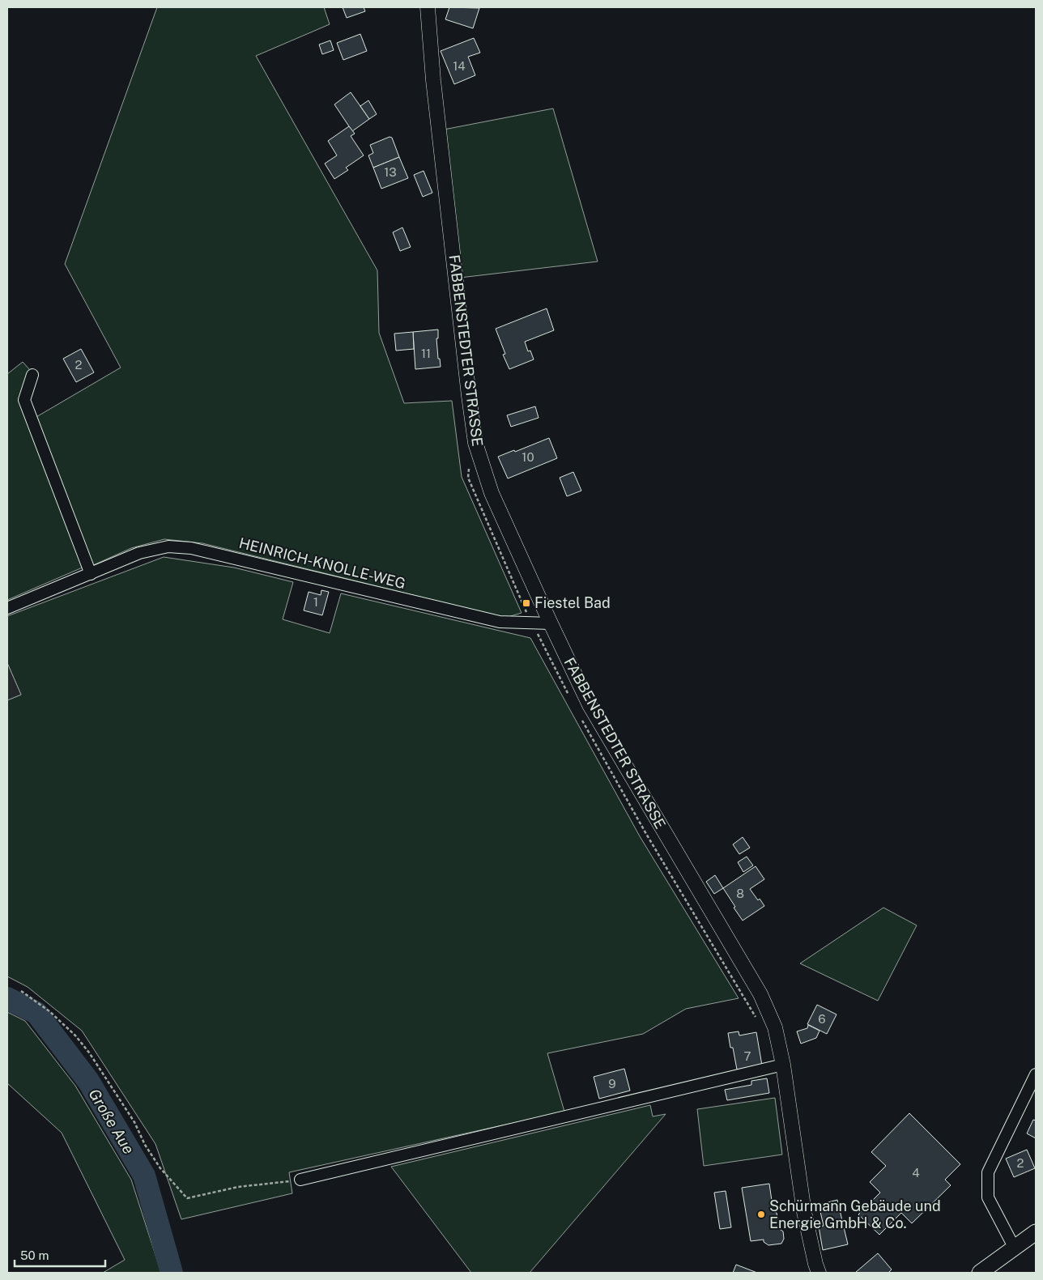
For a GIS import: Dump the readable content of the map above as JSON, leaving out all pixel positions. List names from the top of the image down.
{
  "streets": {
    "street": ["FABBENSTEDTER STRASSE", "HEINRICH-KNOLLE-WEG"]
  },
  "crossings": [
    ["FABBENSTEDTER STRASSE", "HEINRICH-KNOLLE-WEG"]
  ],
  "water": ["Große Aue"],
  "places": {
    "transit": ["Fiestel Bad"],
    "other": ["Schürmann Gebäude und Energie GmbH & Co."]
  },
  "house_numbers": [
    "14",
    "13",
    "11",
    "2",
    "10",
    "1",
    "8",
    "6",
    "7",
    "9",
    "2",
    "4"
  ],
  "scale_bar": "50 m"
}
